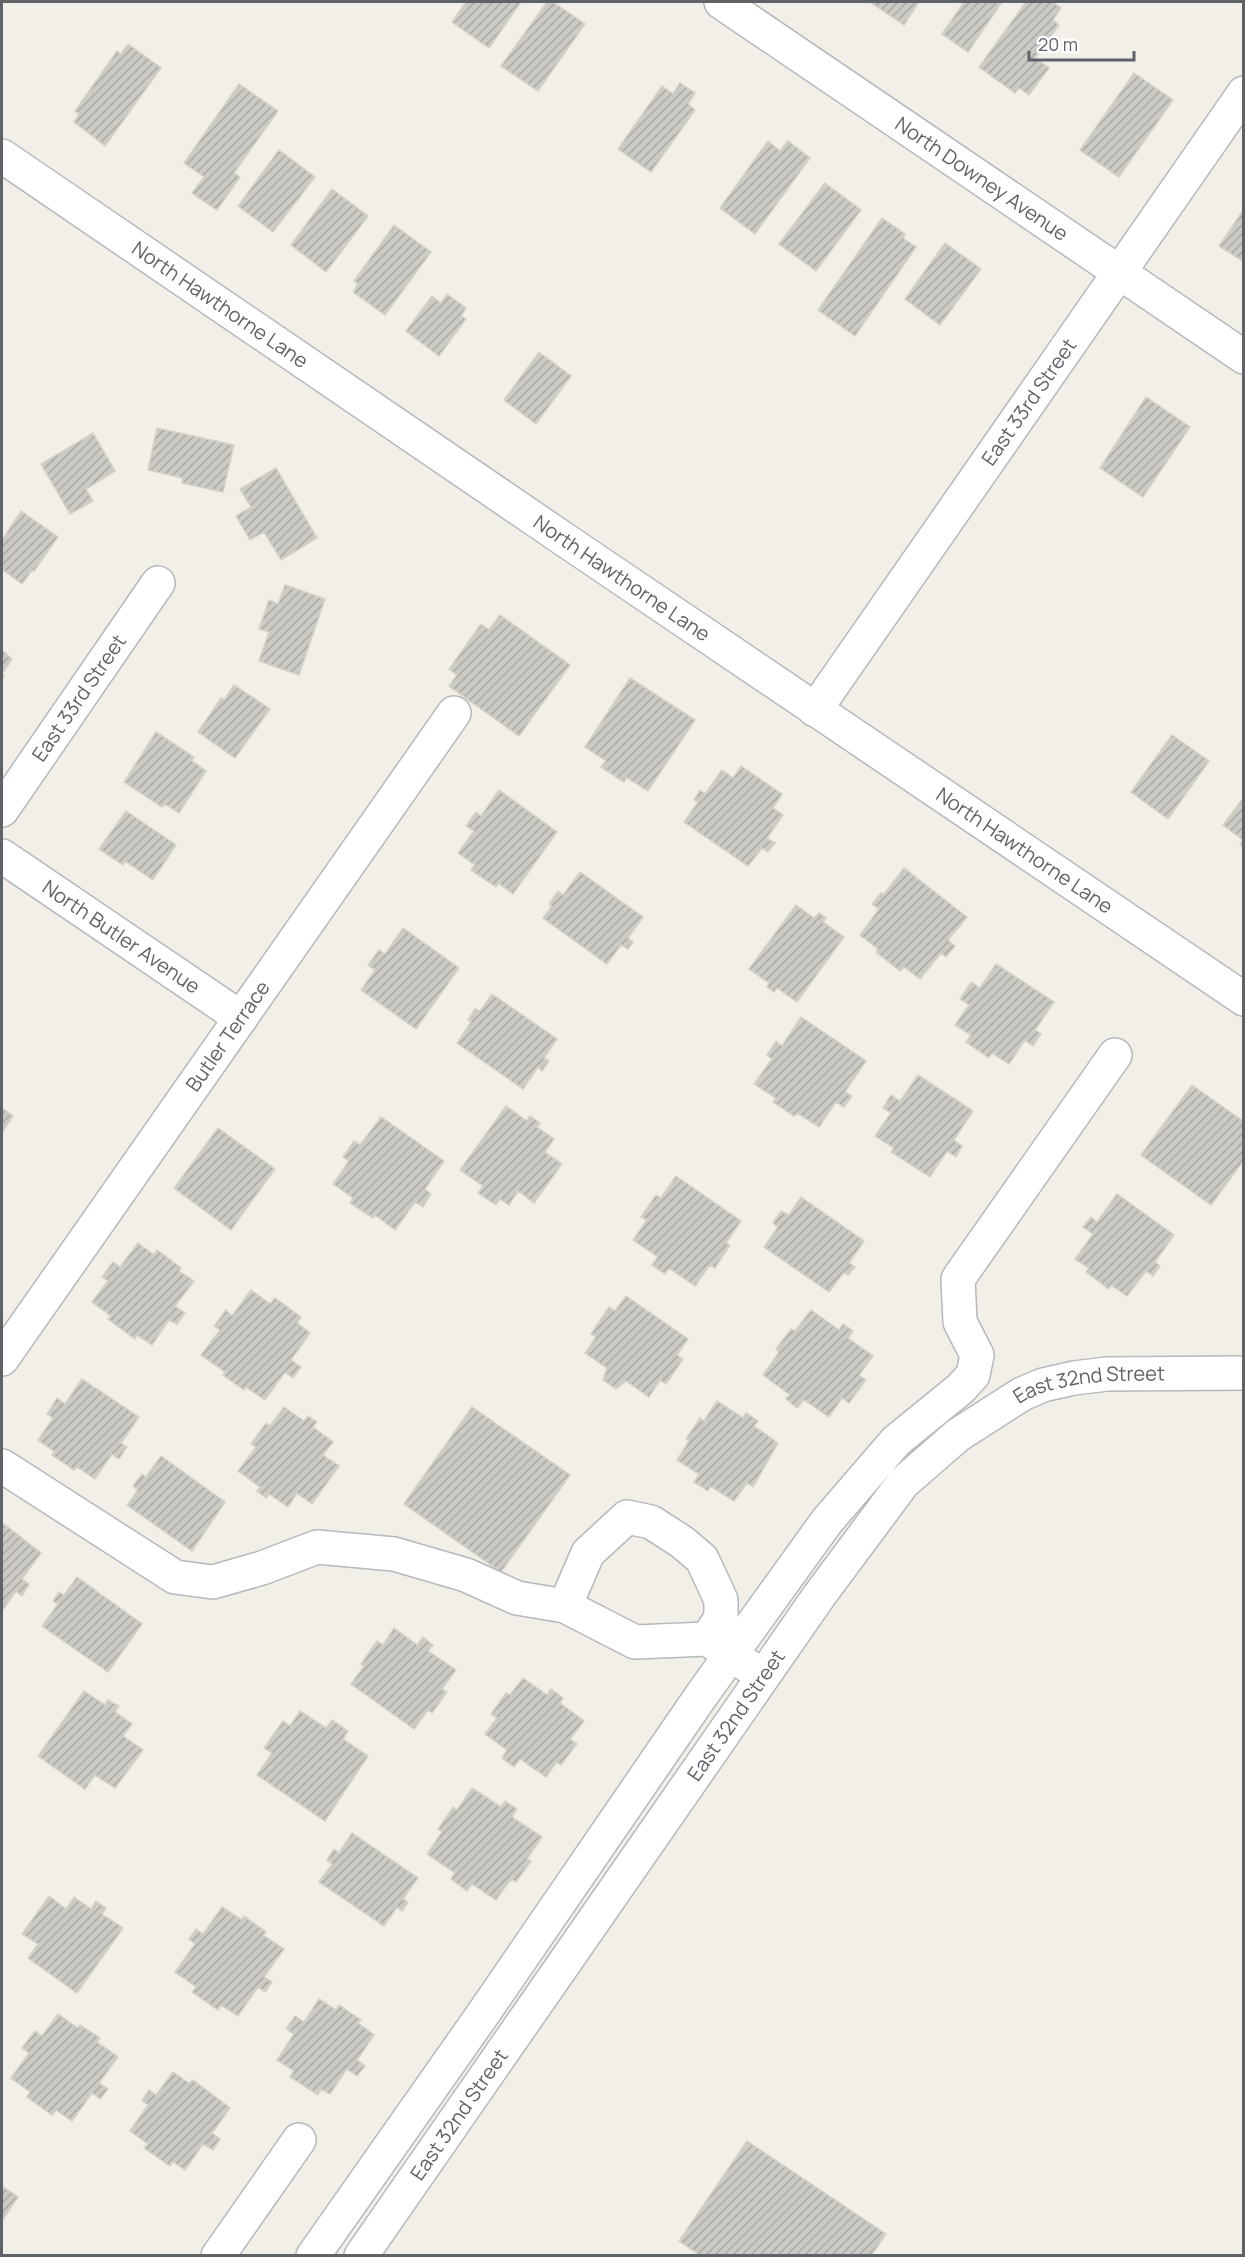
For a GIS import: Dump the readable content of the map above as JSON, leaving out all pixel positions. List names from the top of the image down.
{
  "streets": {
    "street": [
      "North Downey Avenue",
      "North Hawthorne Lane",
      "East 33rd Street",
      "North Butler Avenue",
      "Butler Terrace",
      "East 32nd Street"
    ]
  },
  "crossings": [
    ["North Downey Avenue", "East 33rd Street"],
    ["North Hawthorne Lane", "East 33rd Street"],
    ["North Butler Avenue", "Butler Terrace"]
  ],
  "scale_bar": "20 m"
}
